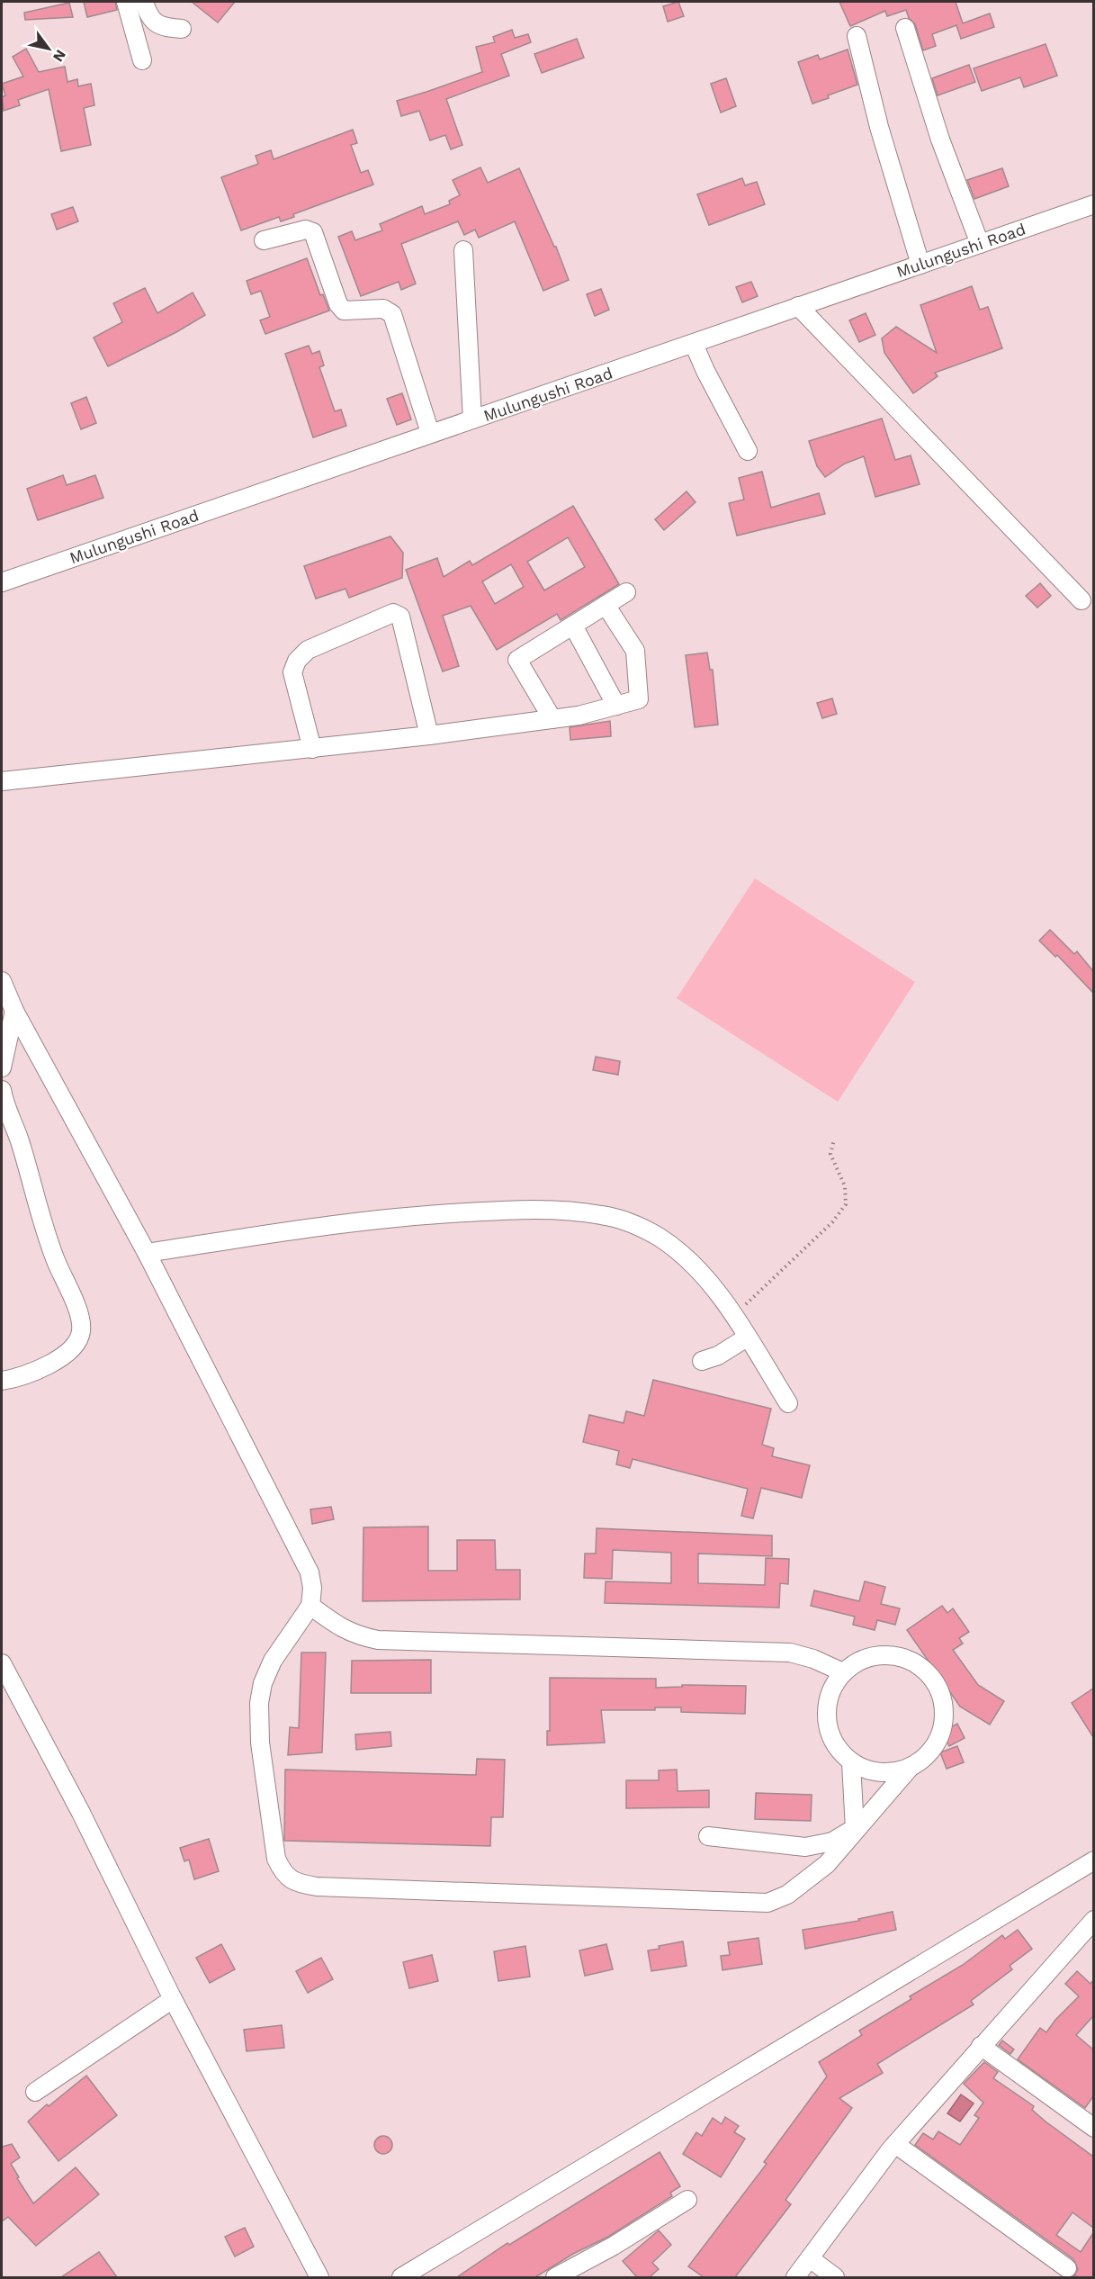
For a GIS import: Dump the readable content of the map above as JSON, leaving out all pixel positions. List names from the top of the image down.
{
  "streets": {
    "street": ["Mulungushi Road"]
  },
  "north": "bottom right"
}
